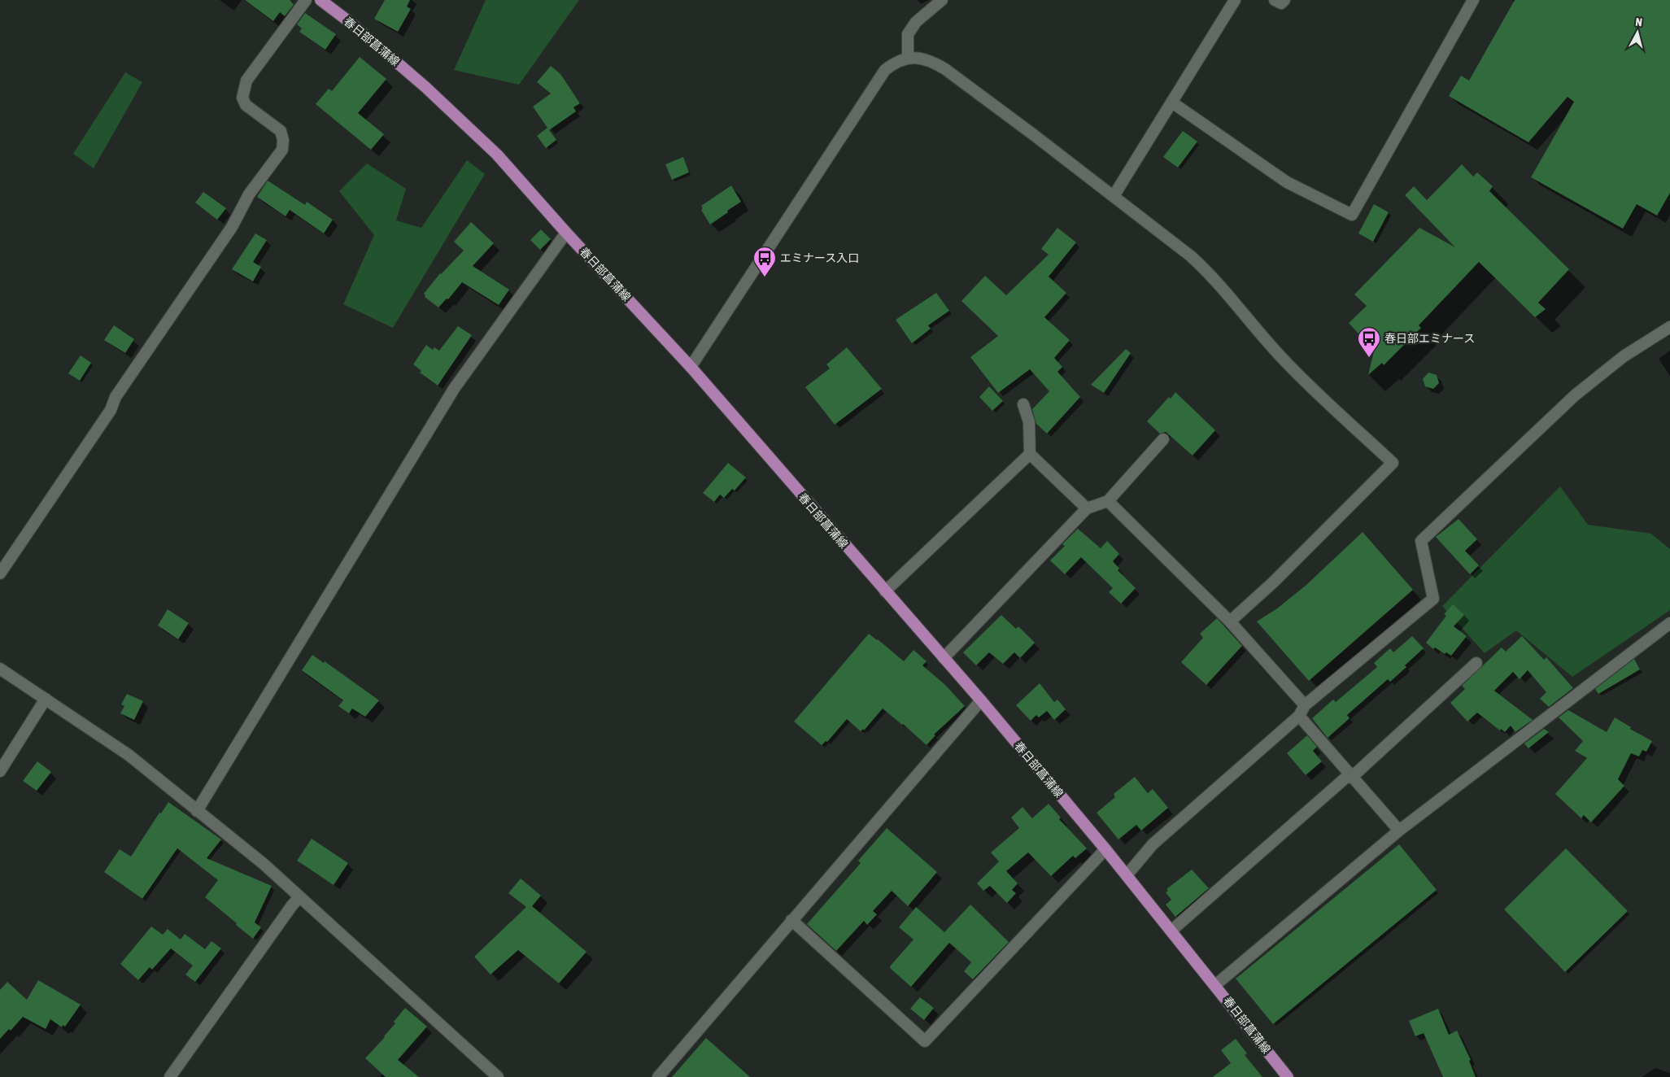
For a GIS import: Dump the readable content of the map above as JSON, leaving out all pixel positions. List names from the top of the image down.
{
  "streets": {
    "main road": ["春日部菖蒲線"]
  },
  "places": {
    "bus stop": ["エミナース入口", "春日部エミナース"]
  },
  "north": "top"
}
